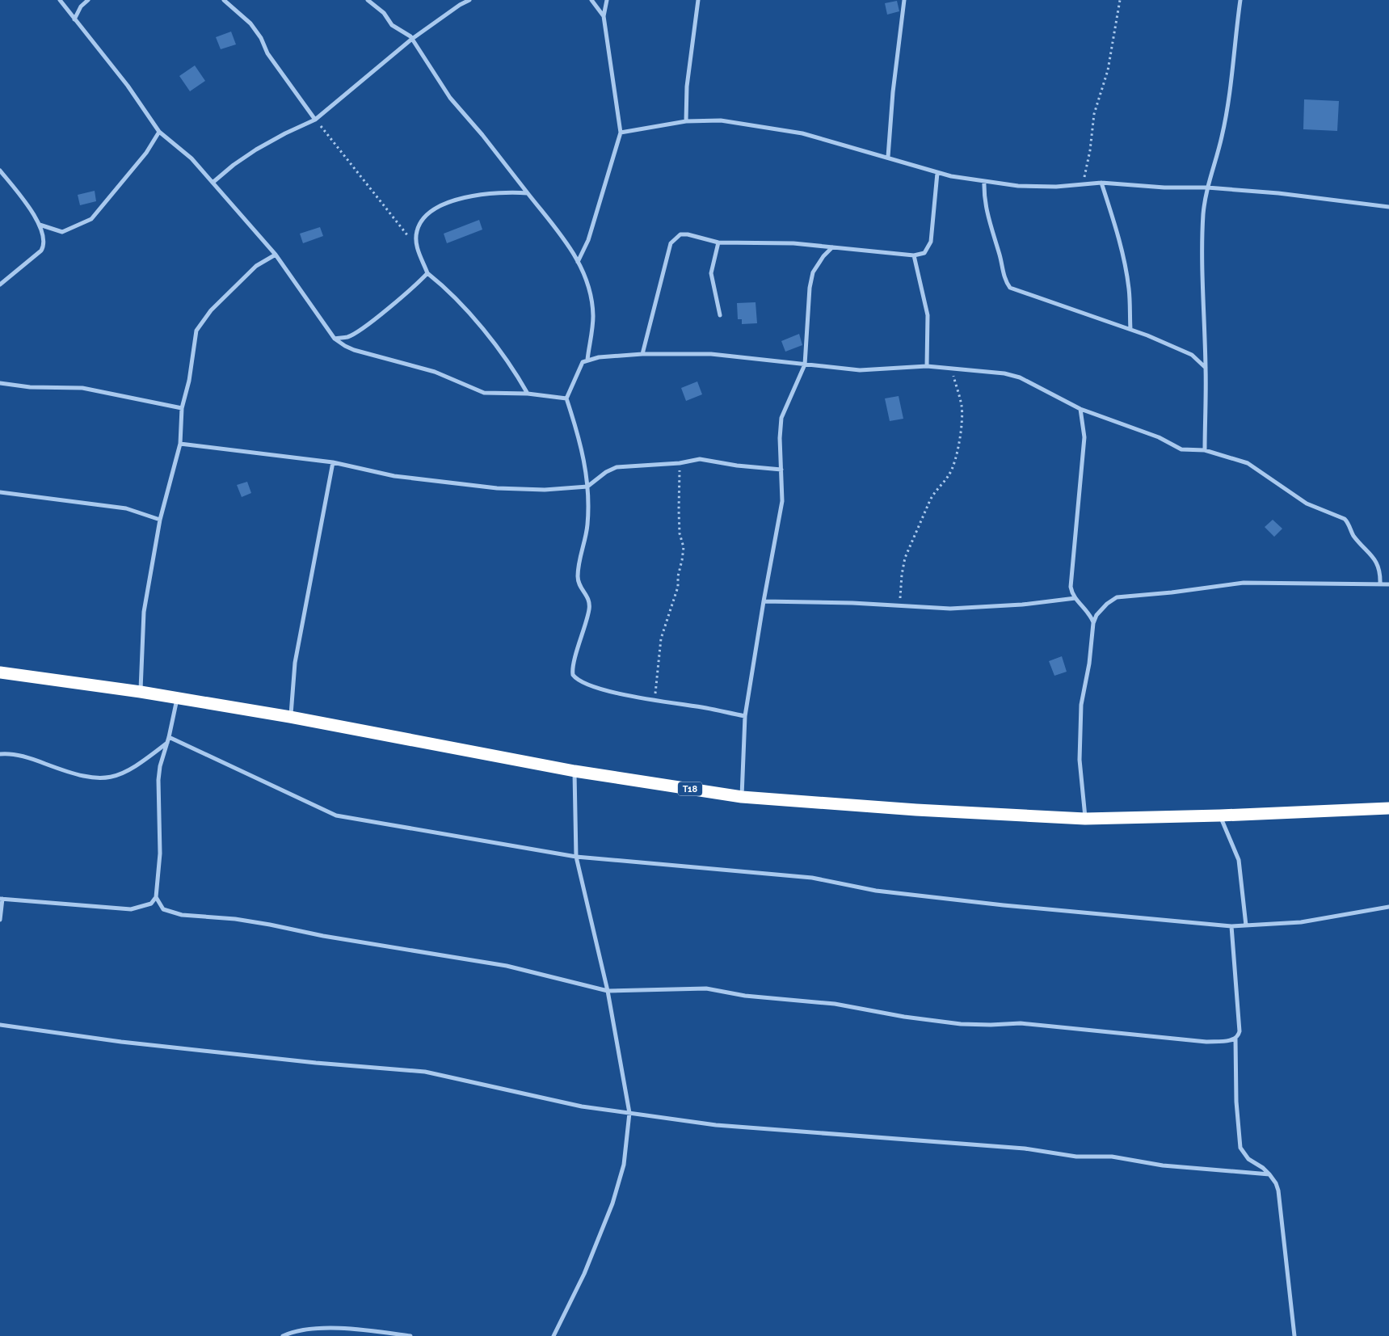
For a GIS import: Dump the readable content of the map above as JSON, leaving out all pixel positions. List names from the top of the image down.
{
  "streets": {
    "highway": ["T18"]
  }
}
